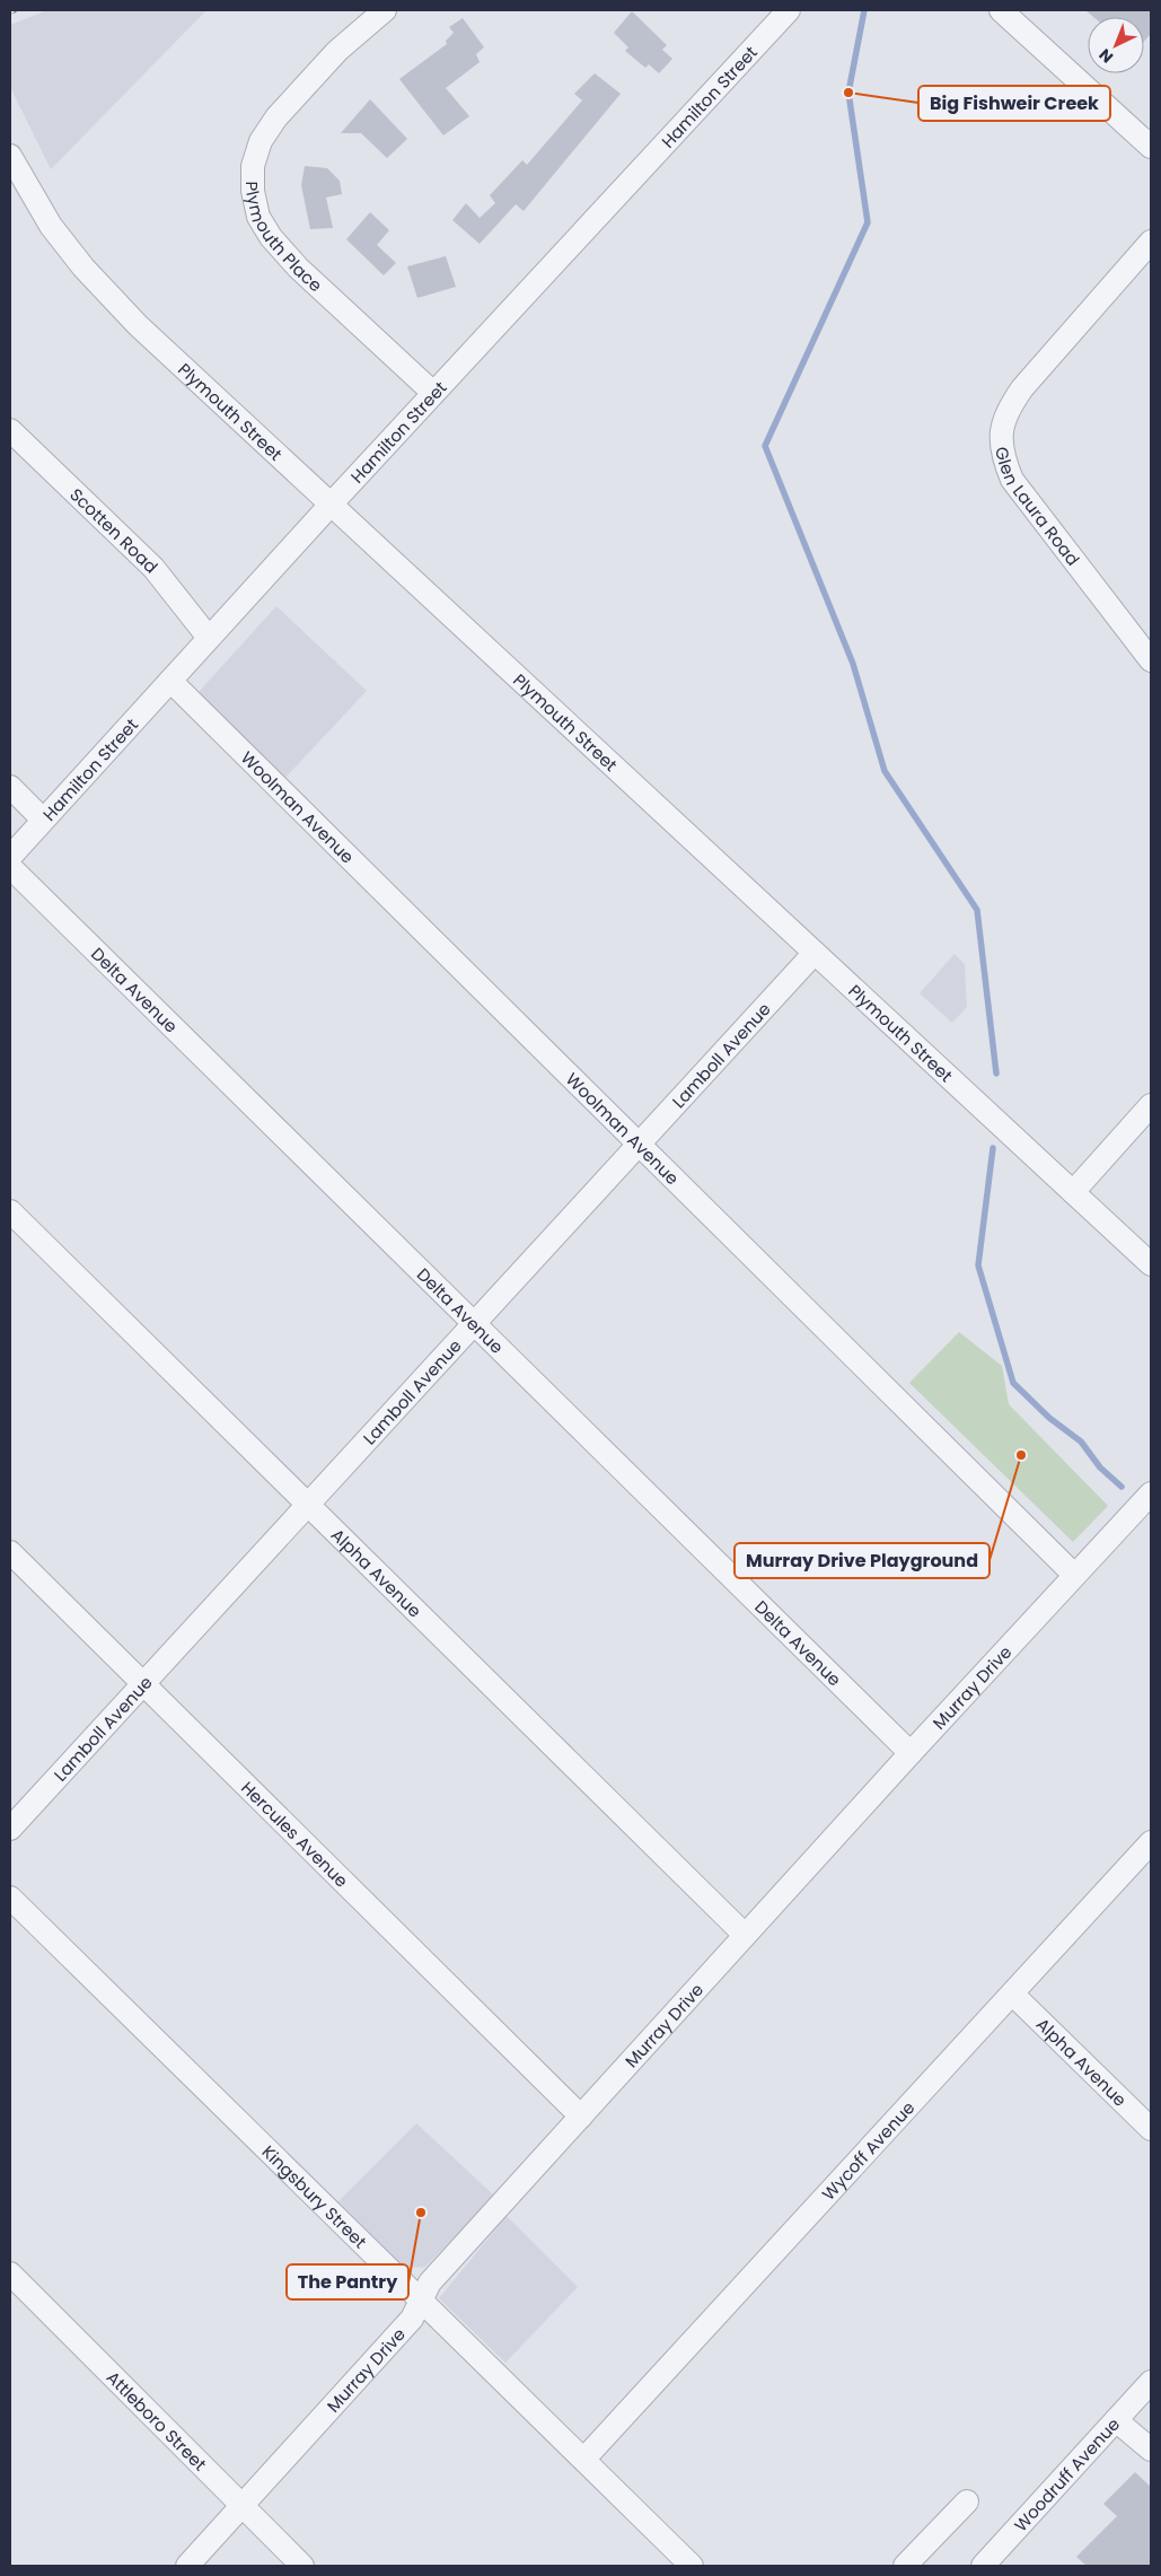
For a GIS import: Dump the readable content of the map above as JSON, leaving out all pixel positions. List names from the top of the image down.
{
  "streets": {
    "street": [
      "Hamilton Street",
      "Plymouth Place",
      "Plymouth Street",
      "Glen Laura Road",
      "Scotten Road",
      "Woolman Avenue",
      "Delta Avenue",
      "Lamboll Avenue",
      "Alpha Avenue",
      "Murray Drive",
      "Hercules Avenue",
      "Wycoff Avenue",
      "Kingsbury Street",
      "Attleboro Street",
      "Woodruff Avenue"
    ]
  },
  "crossings": [
    ["Hamilton Street", "Plymouth Place"],
    ["Hamilton Street", "Plymouth Street"],
    ["Hamilton Street", "Scotten Road"],
    ["Hamilton Street", "Woolman Avenue"],
    ["Plymouth Street", "Lamboll Avenue"],
    ["Woolman Avenue", "Lamboll Avenue"],
    ["Woolman Avenue", "Murray Drive"],
    ["Delta Avenue", "Lamboll Avenue"],
    ["Delta Avenue", "Murray Drive"],
    ["Lamboll Avenue", "Alpha Avenue"],
    ["Lamboll Avenue", "Hercules Avenue"],
    ["Alpha Avenue", "Murray Drive"],
    ["Alpha Avenue", "Wycoff Avenue"],
    ["Murray Drive", "Hercules Avenue"],
    ["Murray Drive", "Kingsbury Street"],
    ["Murray Drive", "Attleboro Street"],
    ["Wycoff Avenue", "Kingsbury Street"]
  ],
  "places": ["Big Fishweir Creek", "Murray Drive Playground", "The Pantry"],
  "north": "bottom left"
}
